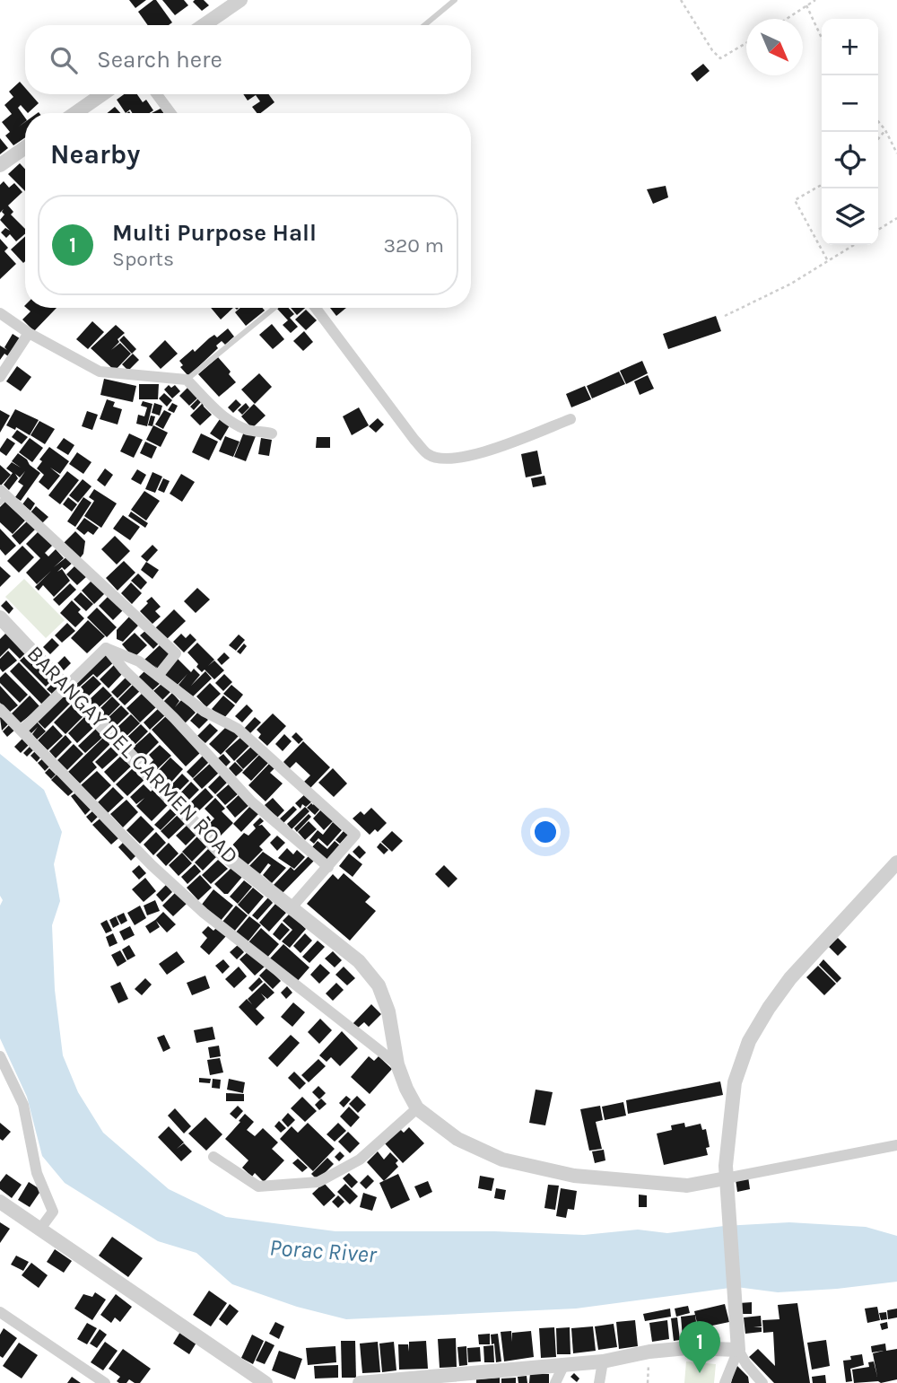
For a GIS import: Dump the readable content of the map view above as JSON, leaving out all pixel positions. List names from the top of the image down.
{
  "streets": {
    "street": ["BARANGAY DEL CARMEN ROAD"]
  },
  "water": ["Porac River"],
  "north": "bottom right",
  "page": {
    "map_buttons": ["+", "−"],
    "search": "Search here",
    "heading": "Nearby",
    "list": [
      {
        "mark": "1",
        "name": "Multi Purpose Hall",
        "note": "Sports",
        "value": "320 m"
      }
    ],
    "pins": "1"
  }
}
